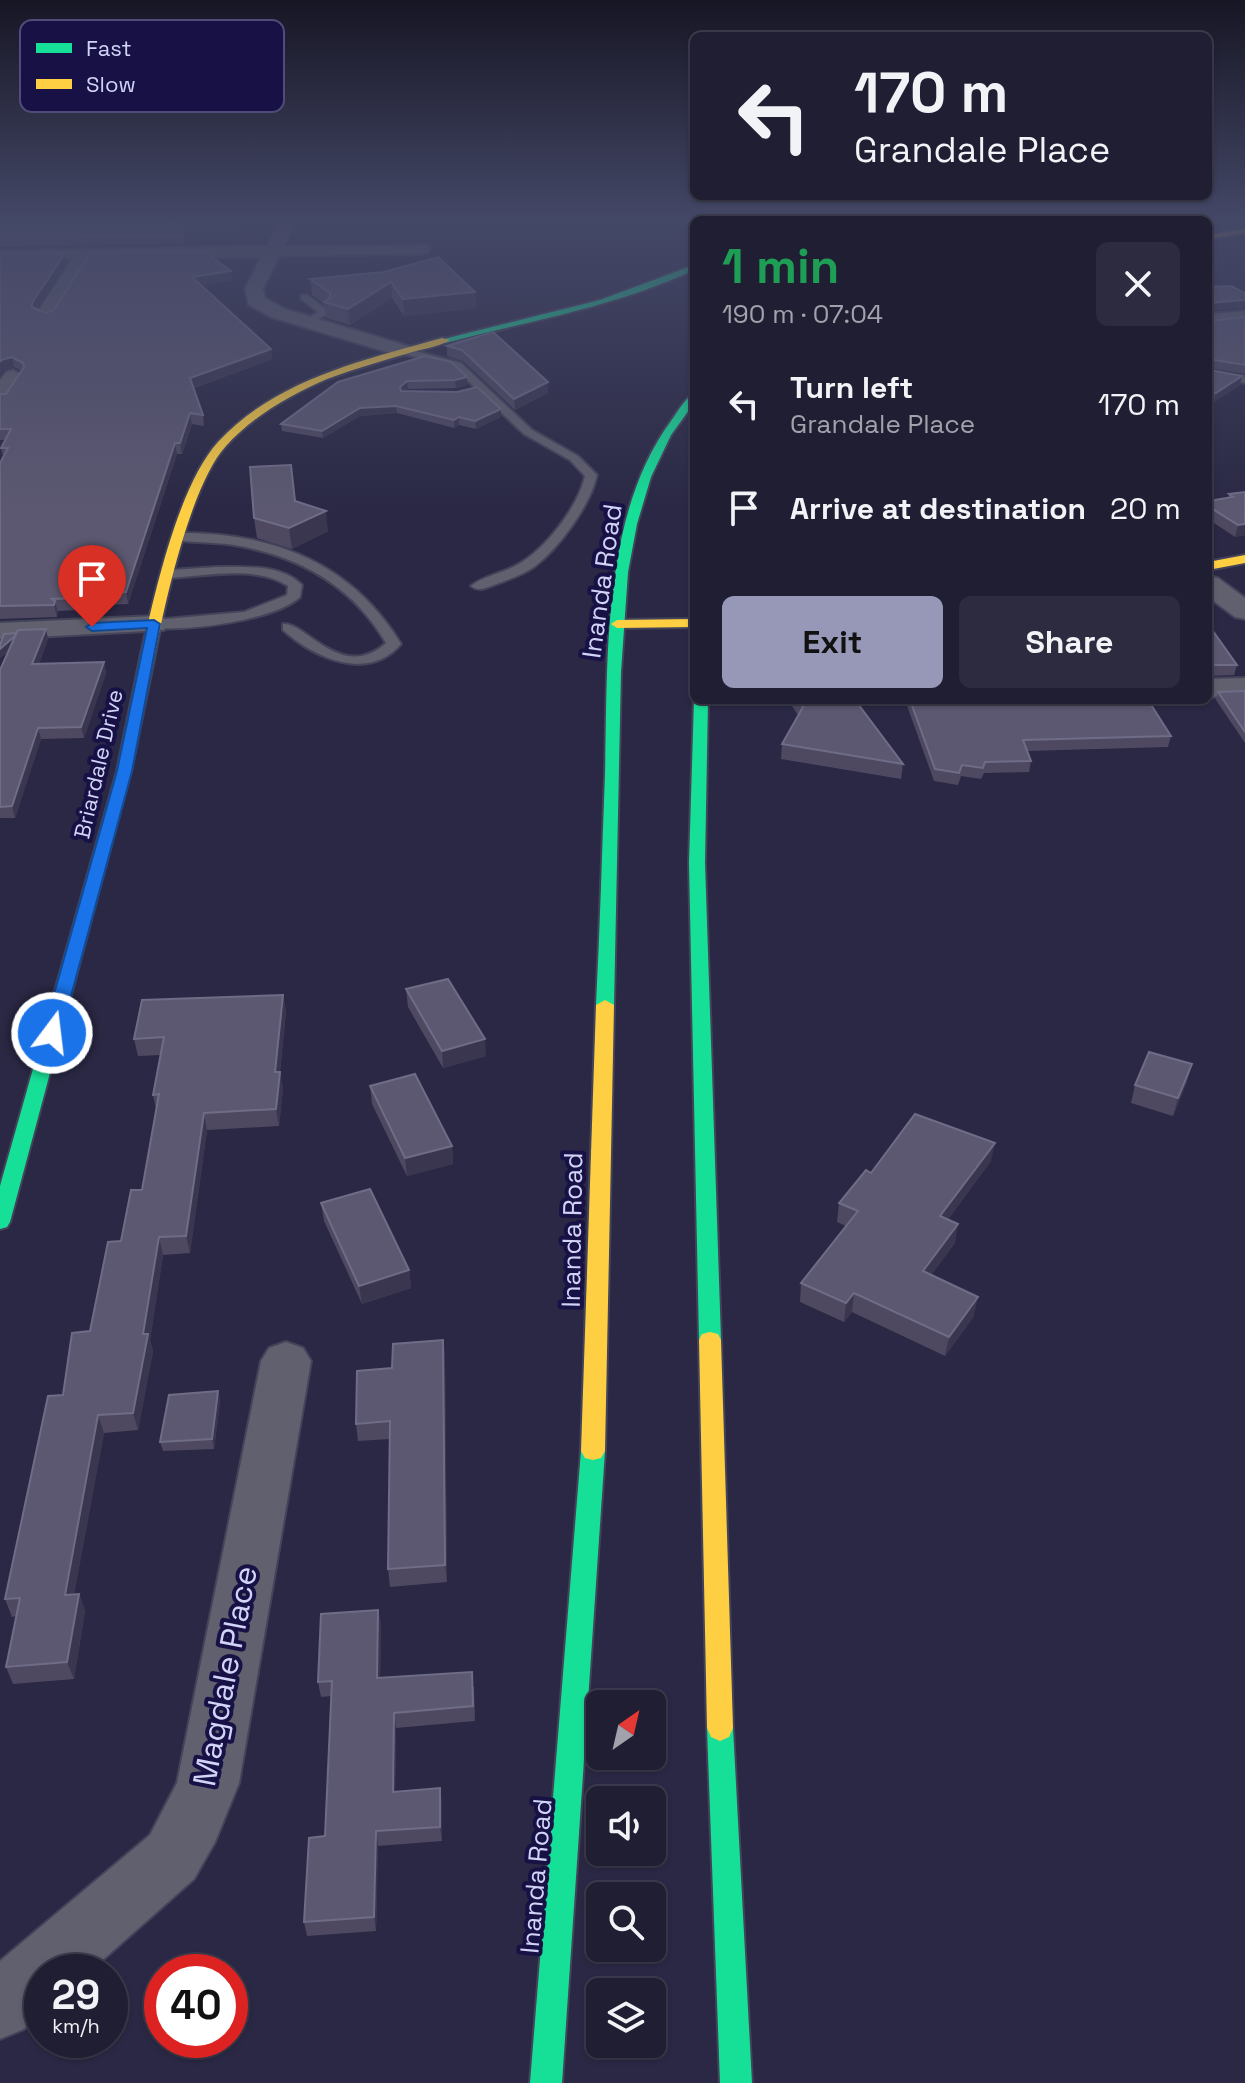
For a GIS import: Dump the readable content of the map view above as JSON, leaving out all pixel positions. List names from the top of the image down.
{
  "streets": {
    "street": ["Inanda Road", "Briardale Drive", "Magdale Place"]
  },
  "legend": ["Fast", "Slow"],
  "north": "top right",
  "page": {
    "turn": ["170 m", "Grandale Place"],
    "heading": ["1 min", "190 m · 07:04"],
    "list": [
      {
        "name": "Turn left",
        "note": "Grandale Place",
        "value": "170 m"
      },
      {
        "name": "Arrive at destination",
        "value": "20 m"
      }
    ],
    "buttons": ["Exit", "Share"],
    "speed": "29 km/h",
    "limit": "40"
  }
}
